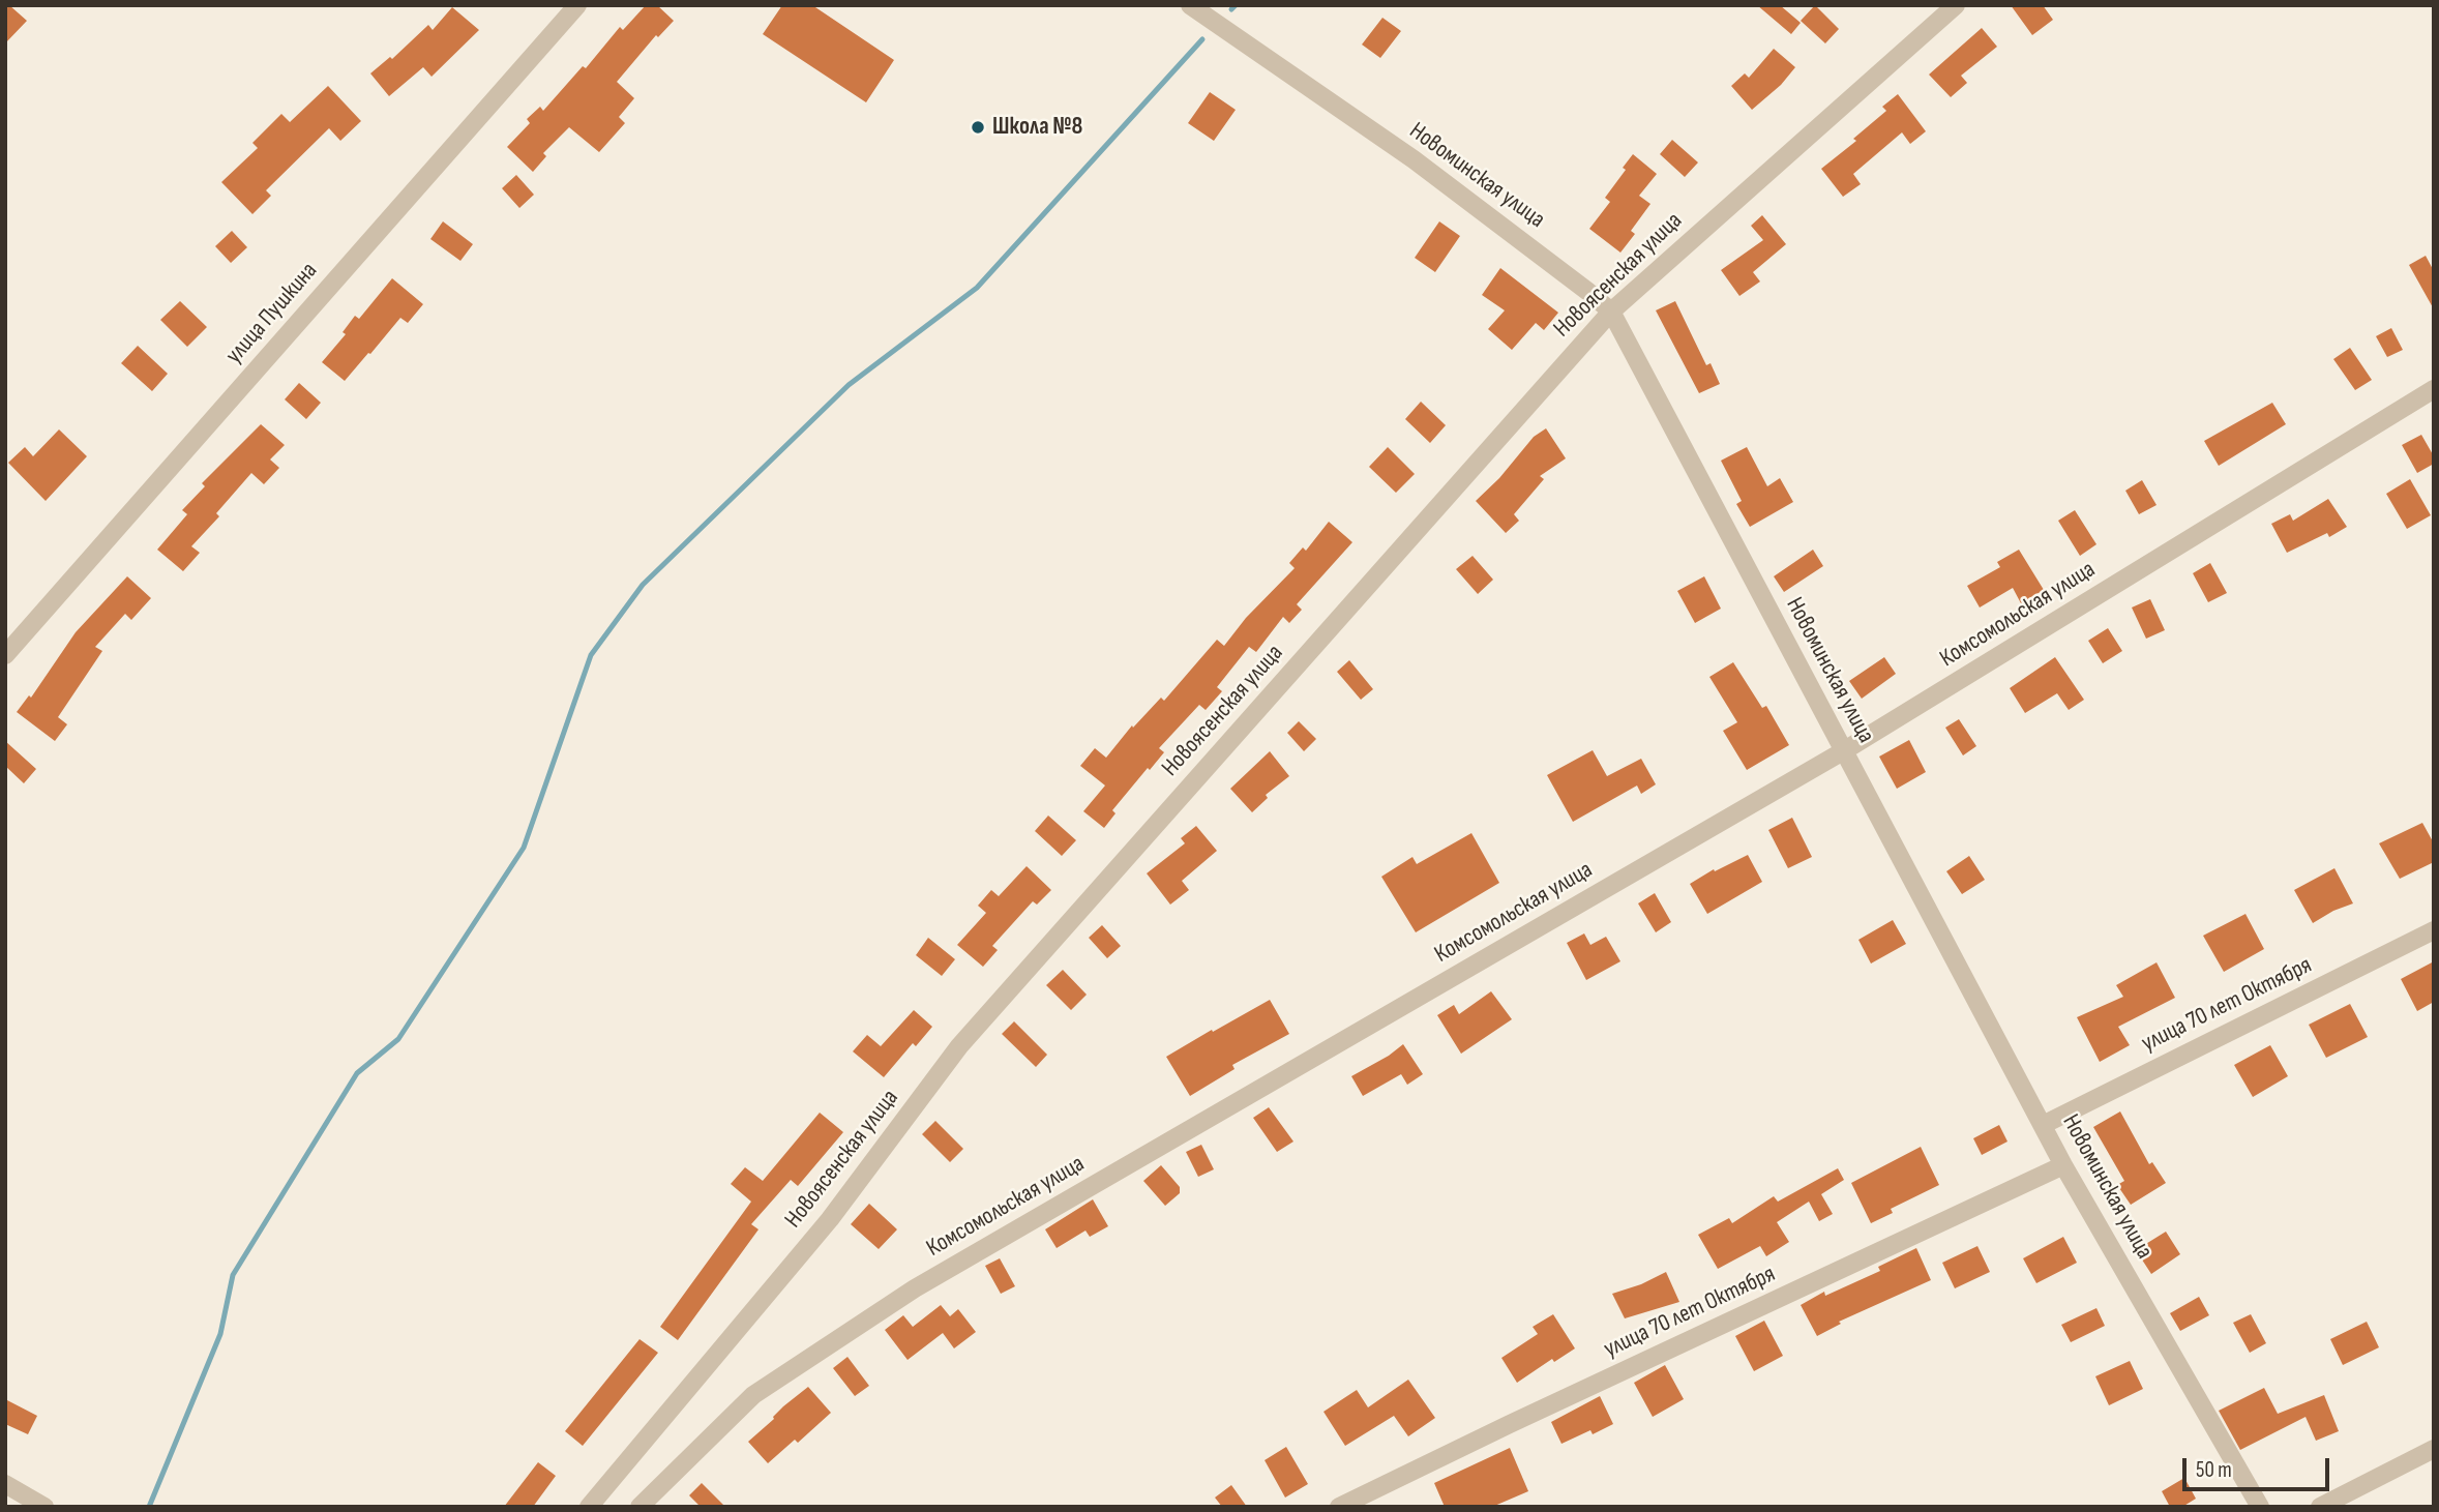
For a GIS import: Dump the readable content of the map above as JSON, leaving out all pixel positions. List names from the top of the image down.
{
  "streets": {
    "street": [
      "Новоминская улица",
      "Новоясенская улица",
      "улица Пушкина",
      "Комсомольская улица",
      "улица 70 лет Октября"
    ]
  },
  "crossings": [
    ["Новоминская улица", "Новоясенская улица"],
    ["Новоминская улица", "Комсомольская улица"],
    ["Новоминская улица", "улица 70 лет Октября"]
  ],
  "places": ["Школа №8"],
  "scale_bar": "50 m"
}
